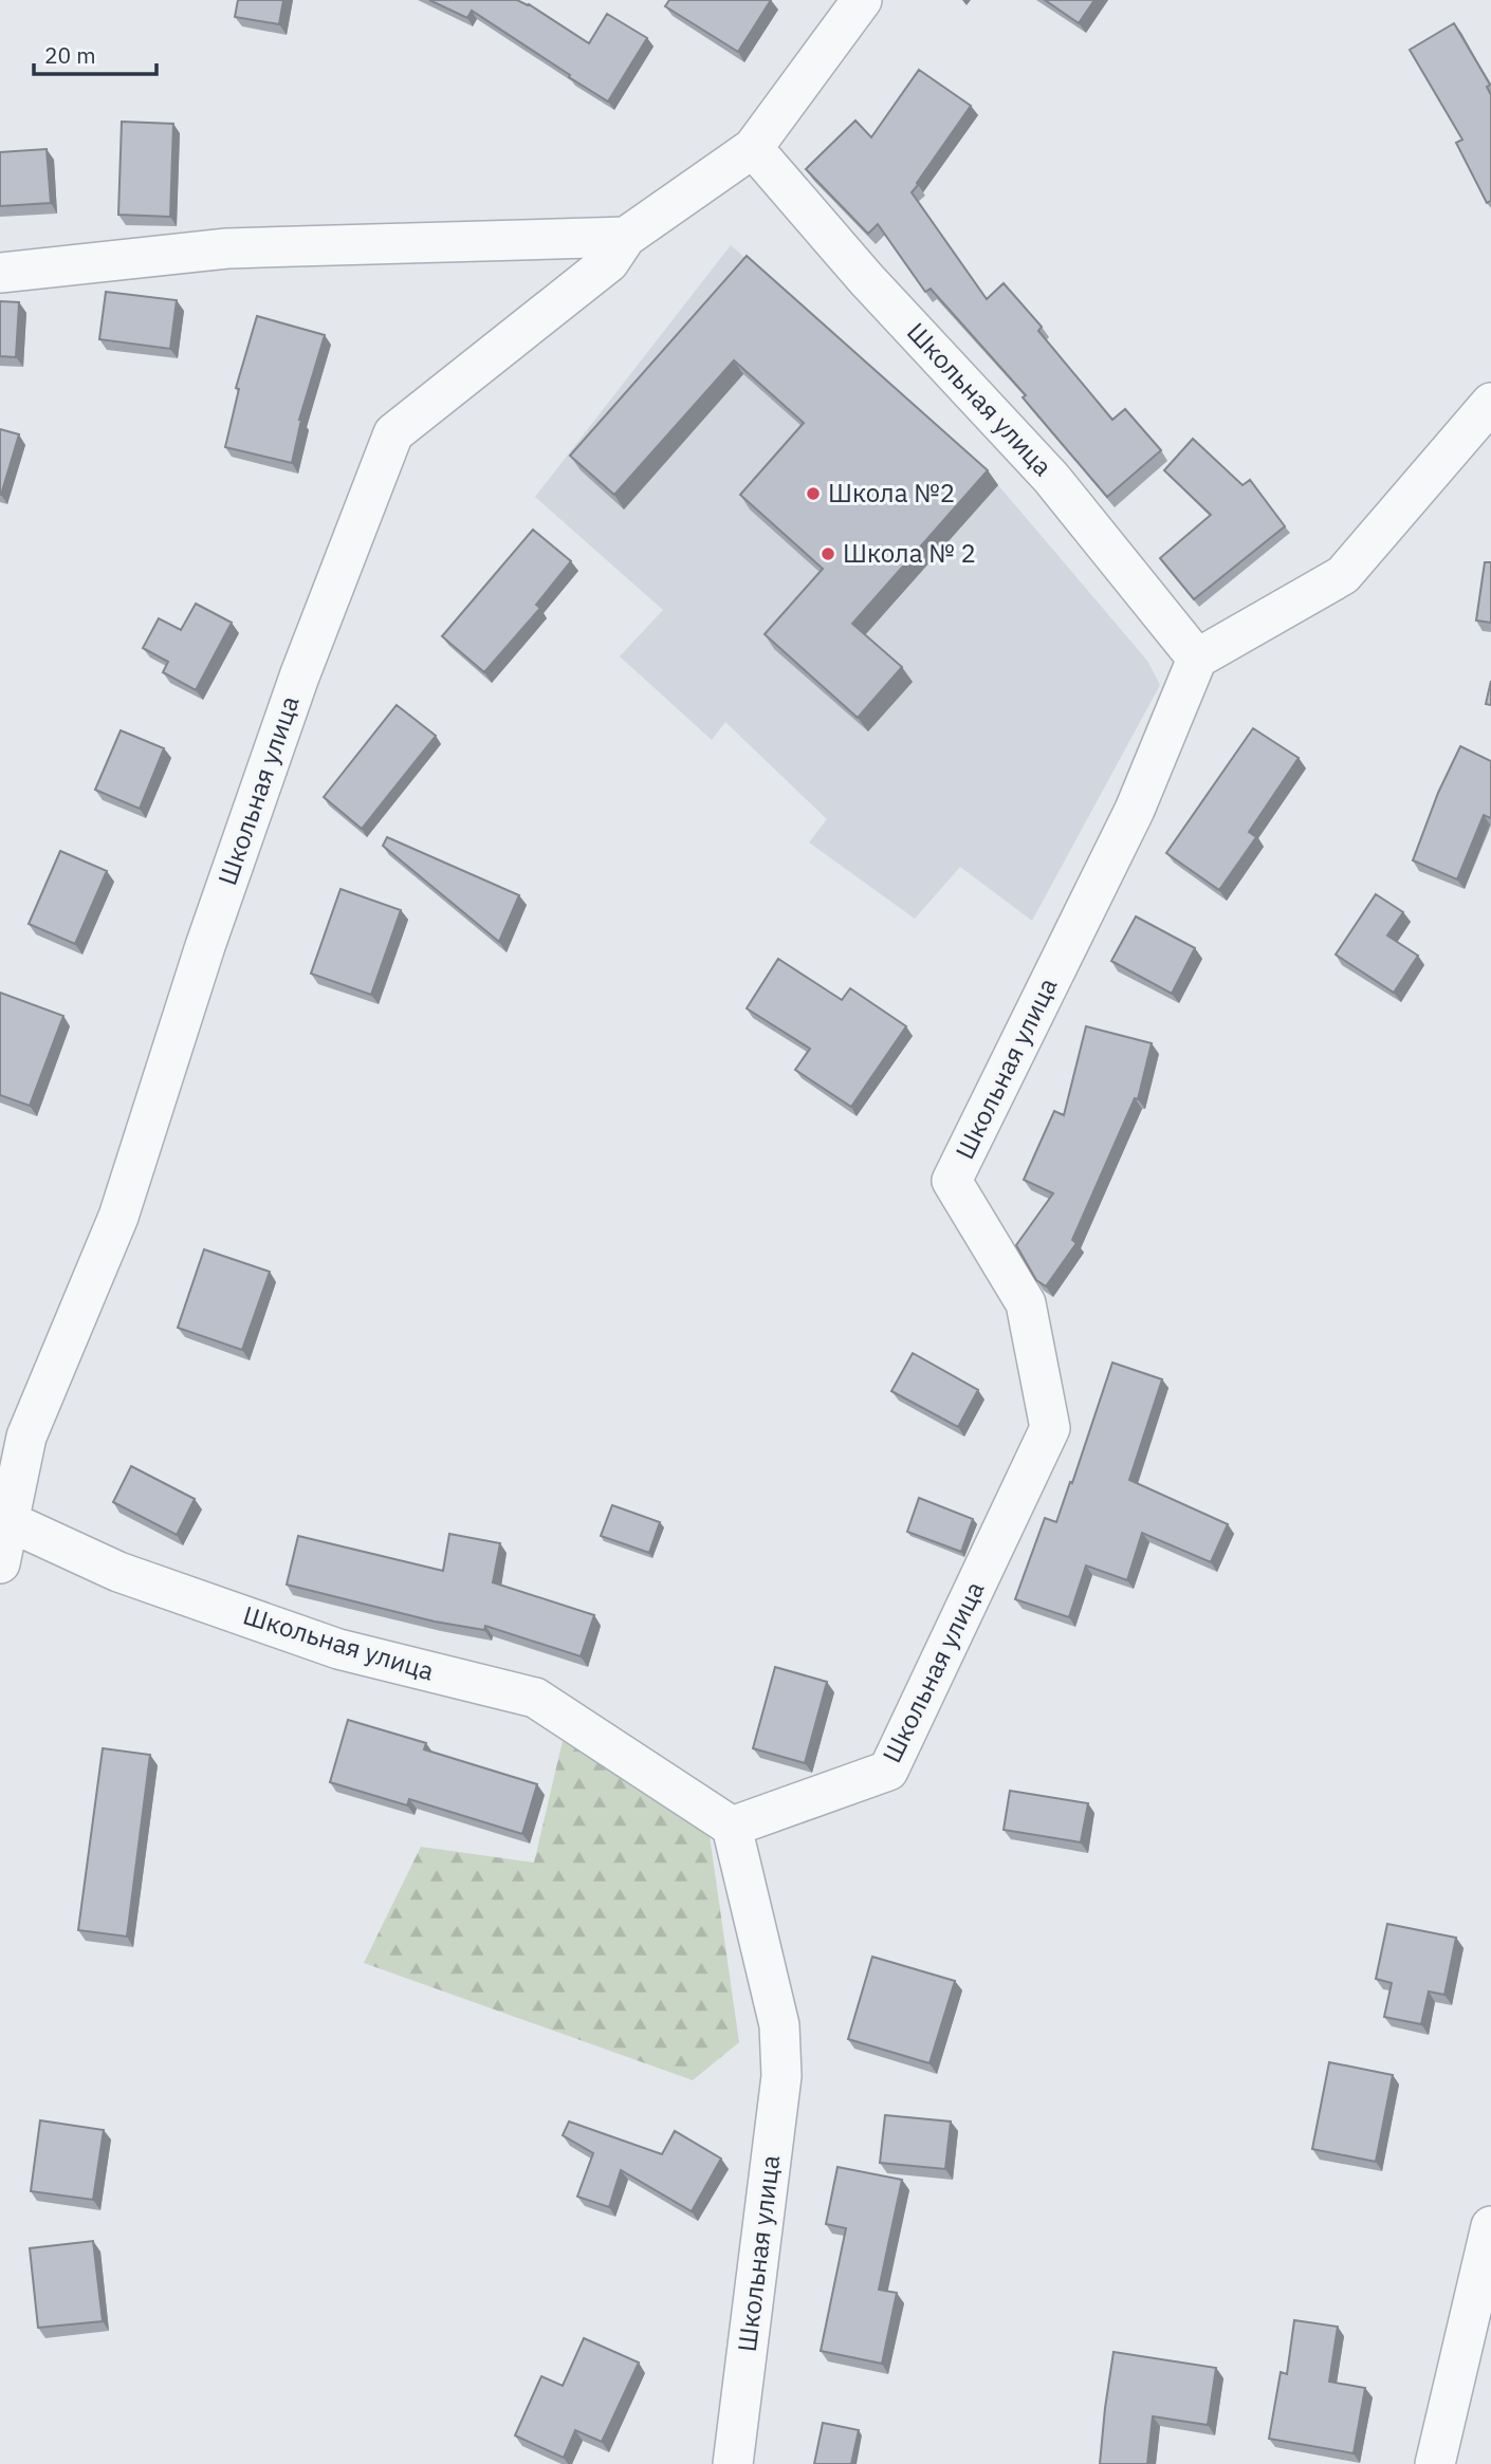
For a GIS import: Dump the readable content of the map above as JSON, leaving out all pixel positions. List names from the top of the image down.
{
  "streets": {
    "street": ["Школьная улица"]
  },
  "places": ["Школа №2", "Школа № 2"],
  "scale_bar": "20 m"
}
